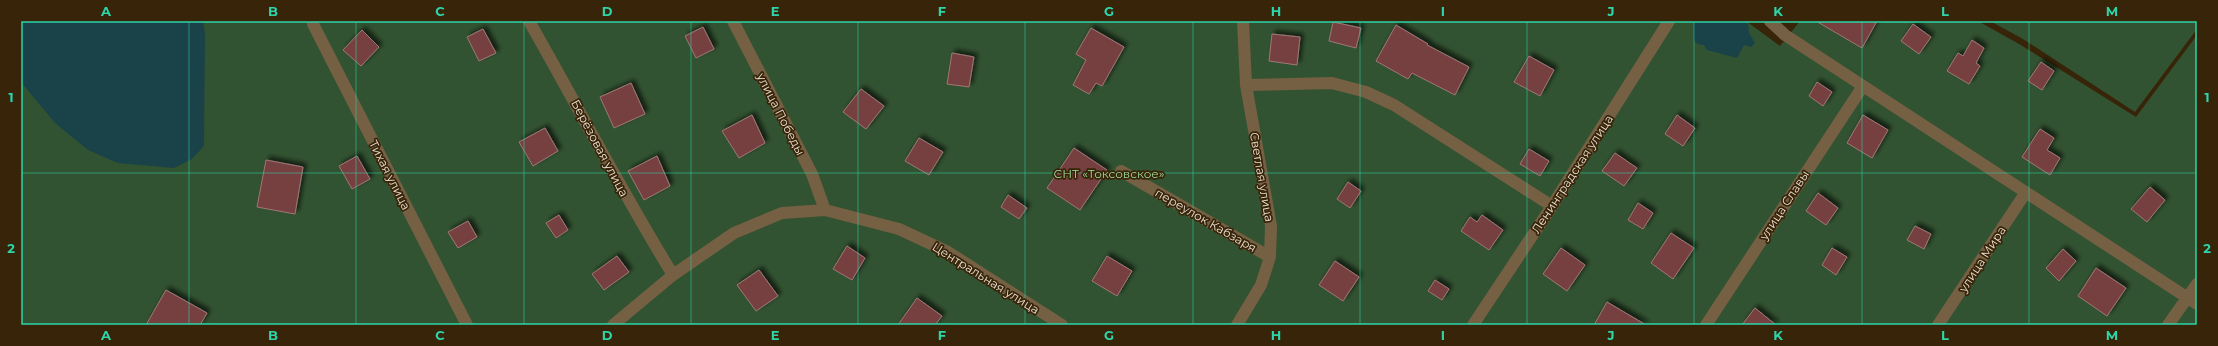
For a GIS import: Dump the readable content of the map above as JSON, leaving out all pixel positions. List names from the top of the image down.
{
  "streets": {
    "street": [
      "улица Победы",
      "Берёзовая улица",
      "Ленинградская улица",
      "Тихая улица",
      "Светлая улица",
      "улица Славы",
      "переулок Кабзаря",
      "улица Мира",
      "Центральная улица"
    ]
  },
  "crossings": [
    ["улица Победы", "Центральная улица"],
    ["Берёзовая улица", "Центральная улица"],
    ["Светлая улица", "переулок Кабзаря"]
  ],
  "parks": ["СНТ «Токсовское»"],
  "grid": {
    "columns": [
      "A",
      "B",
      "C",
      "D",
      "E",
      "F",
      "G",
      "H",
      "I",
      "J",
      "K",
      "L",
      "M"
    ],
    "rows": ["1", "2"]
  }
}
